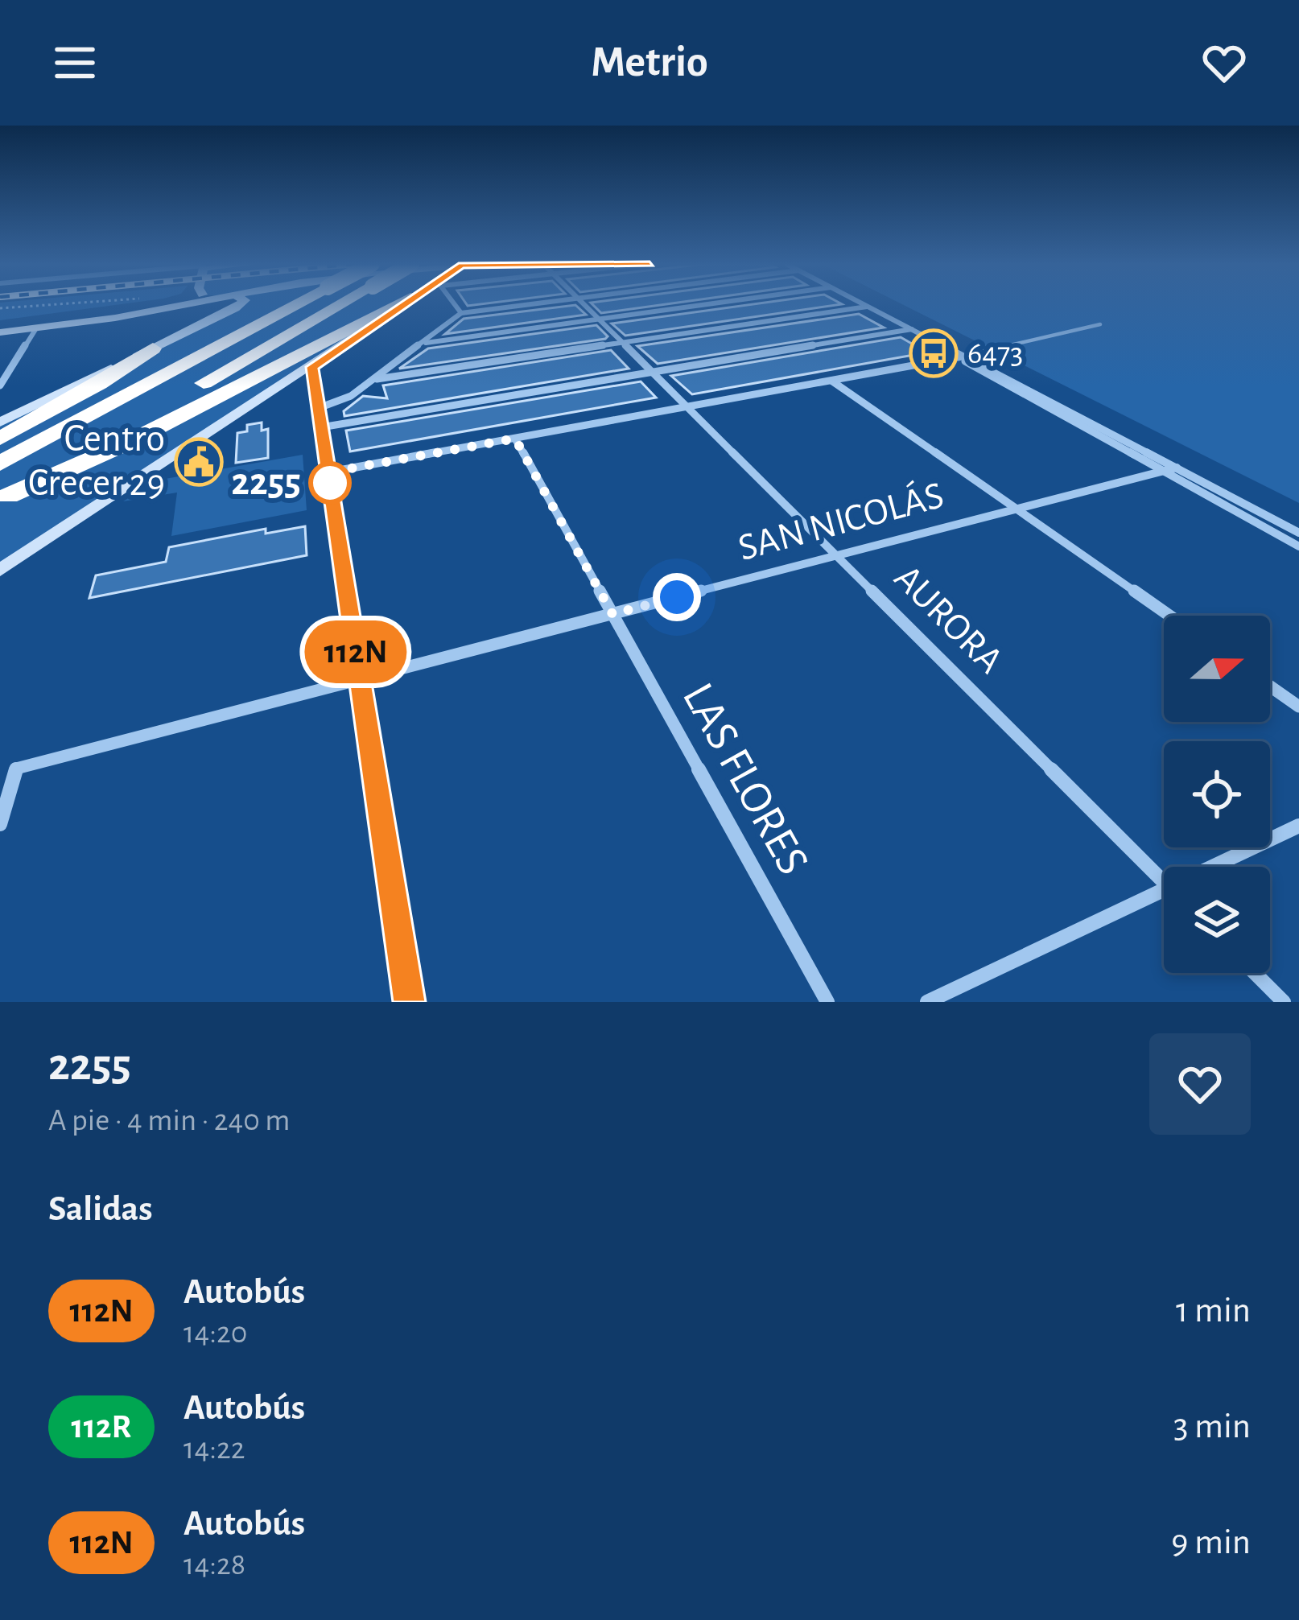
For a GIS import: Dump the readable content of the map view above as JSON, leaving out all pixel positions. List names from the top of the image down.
{
  "streets": {
    "street": ["SAN NICOLÁS", "AURORA", "LAS FLORES"]
  },
  "crossings": [
    ["SAN NICOLÁS", "AURORA"],
    ["SAN NICOLÁS", "LAS FLORES"]
  ],
  "places": {
    "bus stop": ["6473"],
    "public building": ["Centro Crecer 29"],
    "other": ["2255"]
  },
  "lines": ["bus line 112N"],
  "north": "right",
  "page": {
    "header": "Metrio",
    "on_map": "112N",
    "heading": [
      ["2255", "A pie · 4 min · 240 m"],
      "Salidas"
    ],
    "list": [
      {
        "mark": "112N",
        "name": "Autobús",
        "note": "14:20",
        "value": "1 min"
      },
      {
        "mark": "112R",
        "name": "Autobús",
        "note": "14:22",
        "value": "3 min"
      },
      {
        "mark": "112N",
        "name": "Autobús",
        "note": "14:28",
        "value": "9 min"
      }
    ]
  }
}
